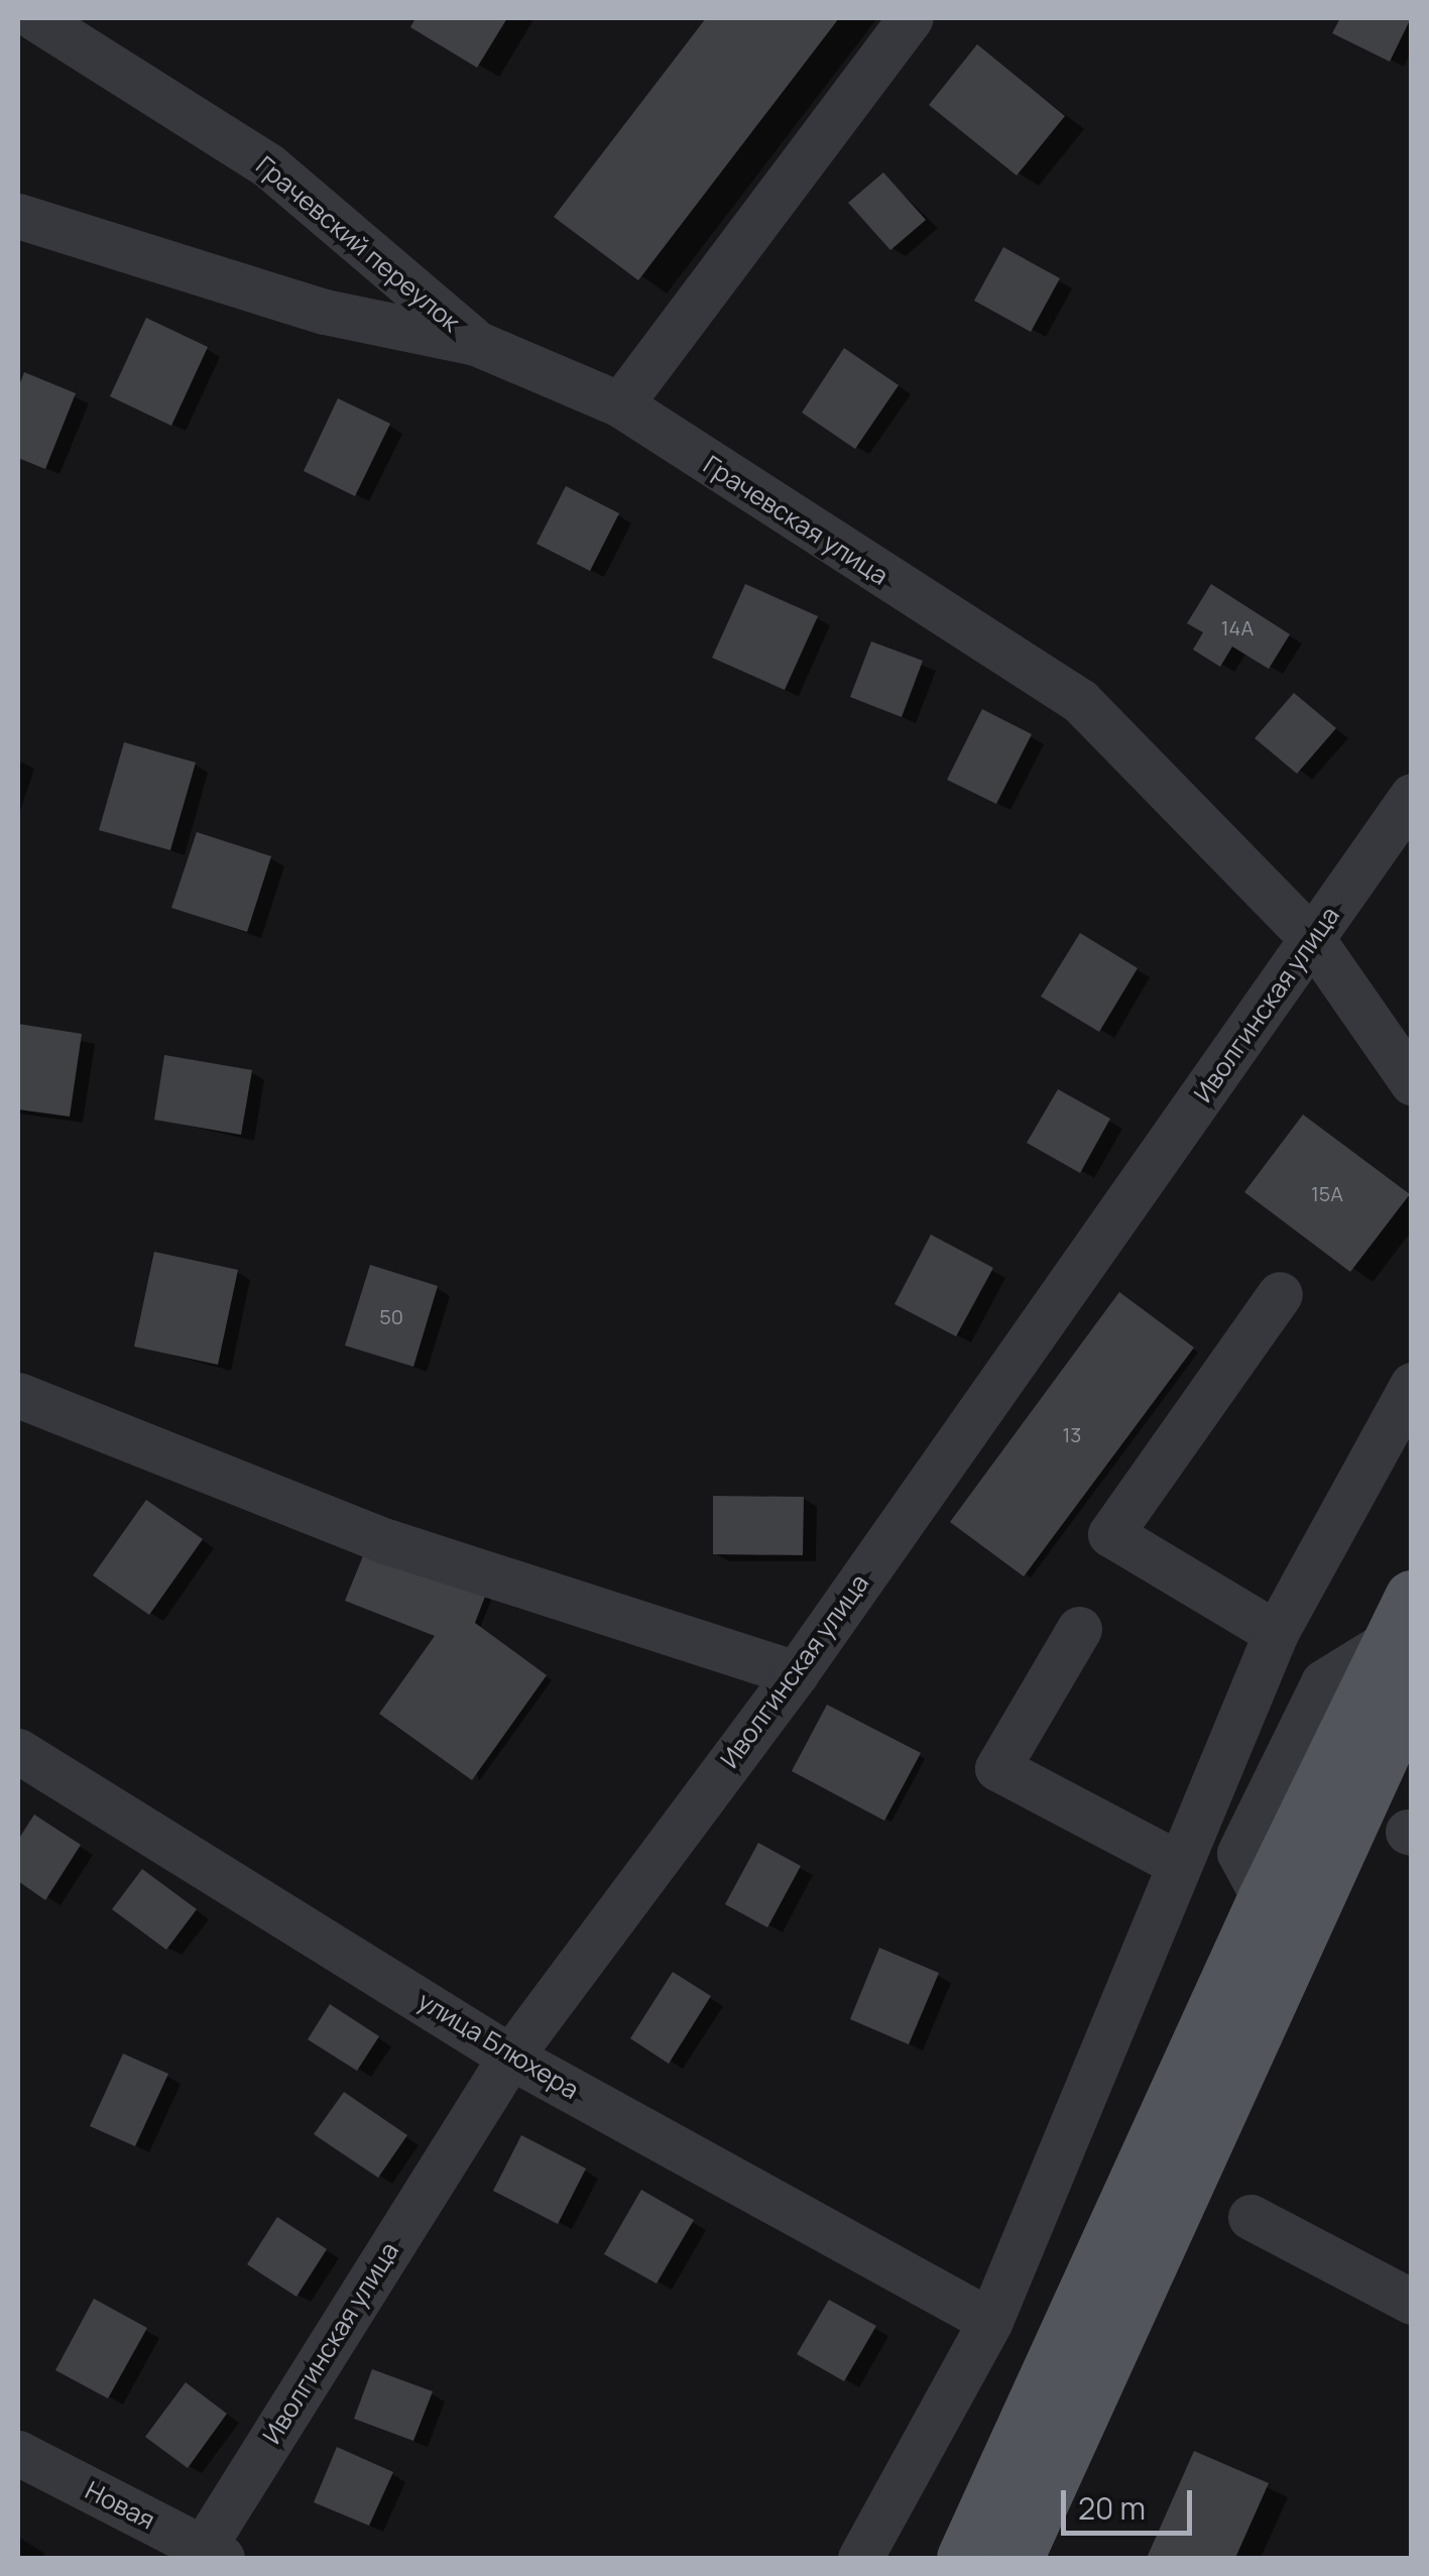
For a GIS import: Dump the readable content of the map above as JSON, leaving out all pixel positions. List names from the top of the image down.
{
  "streets": {
    "street": [
      "Грачевский переулок",
      "Грачевская улица",
      "Иволгинская улица",
      "улица Блюхера",
      "Новая"
    ]
  },
  "crossings": [
    ["Грачевский переулок", "Грачевская улица"],
    ["Грачевская улица", "Иволгинская улица"],
    ["Иволгинская улица", "улица Блюхера"],
    ["Иволгинская улица", "Новая"]
  ],
  "house_numbers": [
    "14А",
    "15А",
    "50",
    "13"
  ],
  "scale_bar": "20 m"
}
